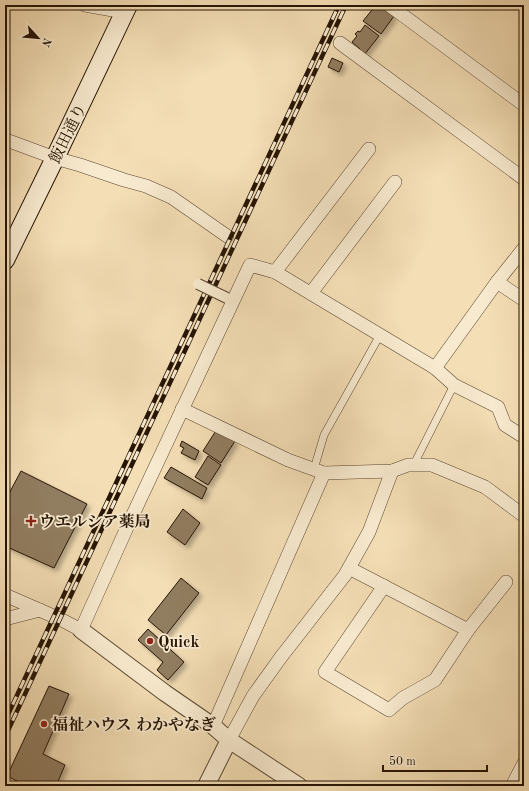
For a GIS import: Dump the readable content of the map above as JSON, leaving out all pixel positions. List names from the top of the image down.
{
  "streets": {
    "main road": ["飯田通り"]
  },
  "places": {
    "health": ["ウエルシア薬局"],
    "other": ["Quick", "福祉ハウス わかやなぎ"]
  },
  "scale_bar": "50 m",
  "north": "bottom right"
}
